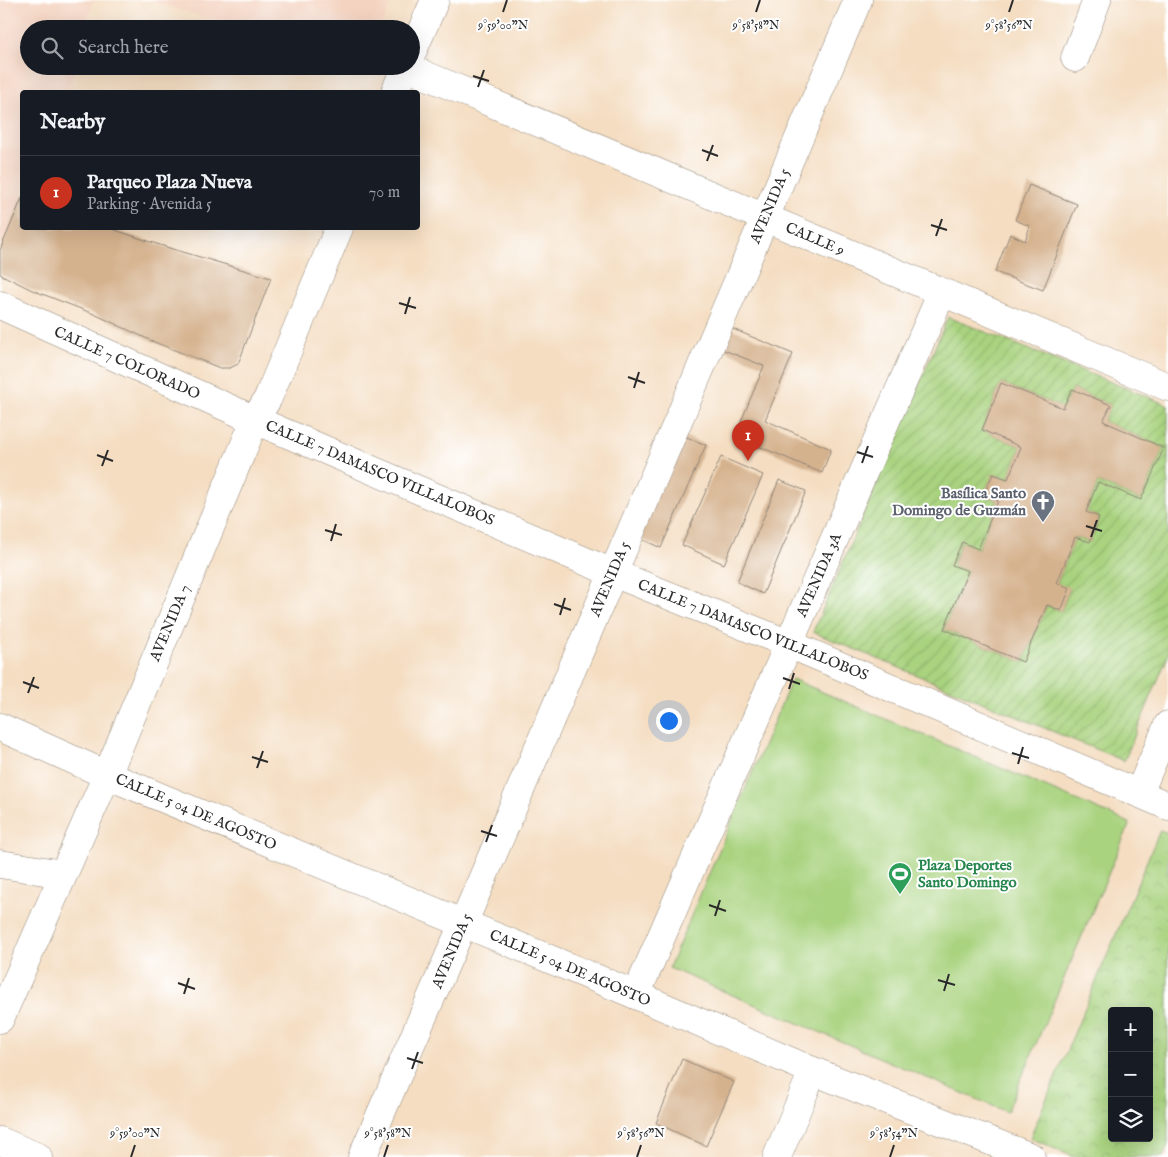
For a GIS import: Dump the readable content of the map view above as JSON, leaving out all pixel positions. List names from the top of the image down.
{
  "streets": {
    "street": [
      "AVENIDA 5",
      "CALLE 9",
      "CALLE 7 COLORADO",
      "CALLE 7 DAMASCO VILLALOBOS",
      "AVENIDA 3A",
      "AVENIDA 7",
      "CALLE 5 04 DE AGOSTO"
    ]
  },
  "crossings": [
    ["AVENIDA 5", "CALLE 9"],
    ["AVENIDA 5", "CALLE 7 DAMASCO VILLALOBOS"],
    ["AVENIDA 5", "CALLE 5 04 DE AGOSTO"],
    ["CALLE 9", "AVENIDA 3A"],
    ["CALLE 7 COLORADO", "CALLE 7 DAMASCO VILLALOBOS"],
    ["CALLE 7 COLORADO", "AVENIDA 7"],
    ["CALLE 7 DAMASCO VILLALOBOS", "AVENIDA 3A"],
    ["CALLE 7 DAMASCO VILLALOBOS", "AVENIDA 7"],
    ["AVENIDA 3A", "CALLE 5 04 DE AGOSTO"],
    ["AVENIDA 7", "CALLE 5 04 DE AGOSTO"]
  ],
  "places": {
    "church": ["Basílica Santo Domingo de Guzmán"],
    "sports": ["Plaza Deportes Santo Domingo"]
  },
  "page": {
    "search": "Search here",
    "heading": "Nearby",
    "list": [
      {
        "mark": "1",
        "name": "Parqueo Plaza Nueva",
        "note": "Parking · Avenida 5",
        "value": "70 m"
      }
    ],
    "pins": "1",
    "map_buttons": ["+", "−"]
  },
  "coordinates": [
    "9°59'00\"N",
    "9°58'58\"N",
    "9°58'56\"N",
    "9°58'54\"N"
  ]
}
